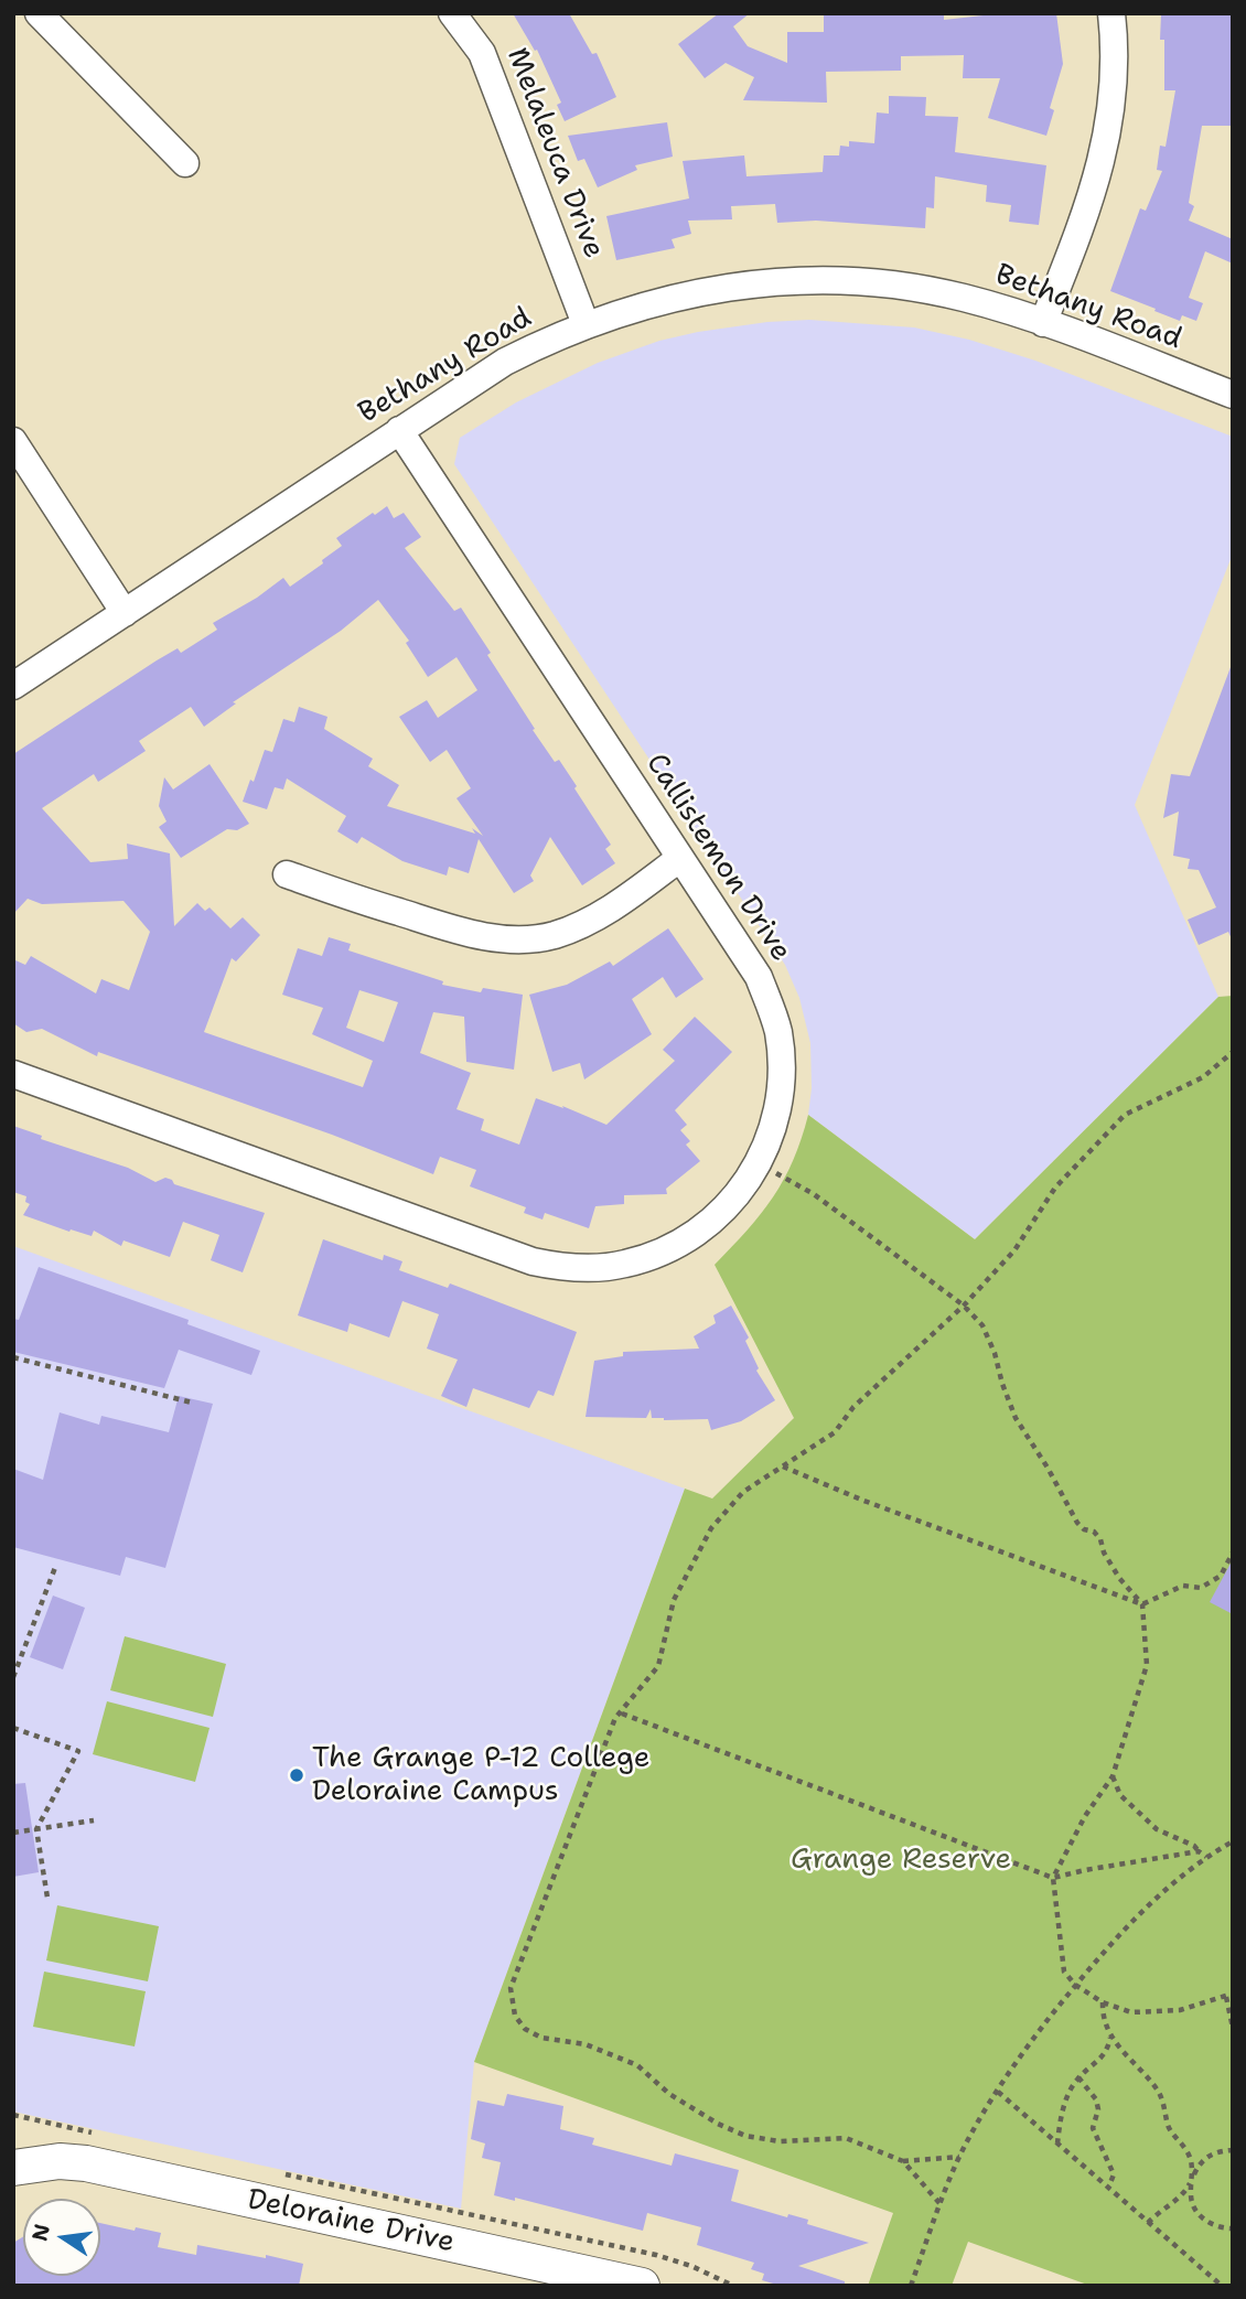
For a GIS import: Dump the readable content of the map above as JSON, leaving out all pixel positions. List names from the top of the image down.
{
  "streets": {
    "street": [
      "Melaleuca Drive",
      "Bethany Road",
      "Callistemon Drive",
      "Deloraine Drive"
    ]
  },
  "crossings": [
    ["Melaleuca Drive", "Bethany Road"],
    ["Bethany Road", "Callistemon Drive"]
  ],
  "parks": ["Grange Reserve"],
  "places": ["The Grange P-12 College Deloraine Campus"],
  "north": "left"
}
